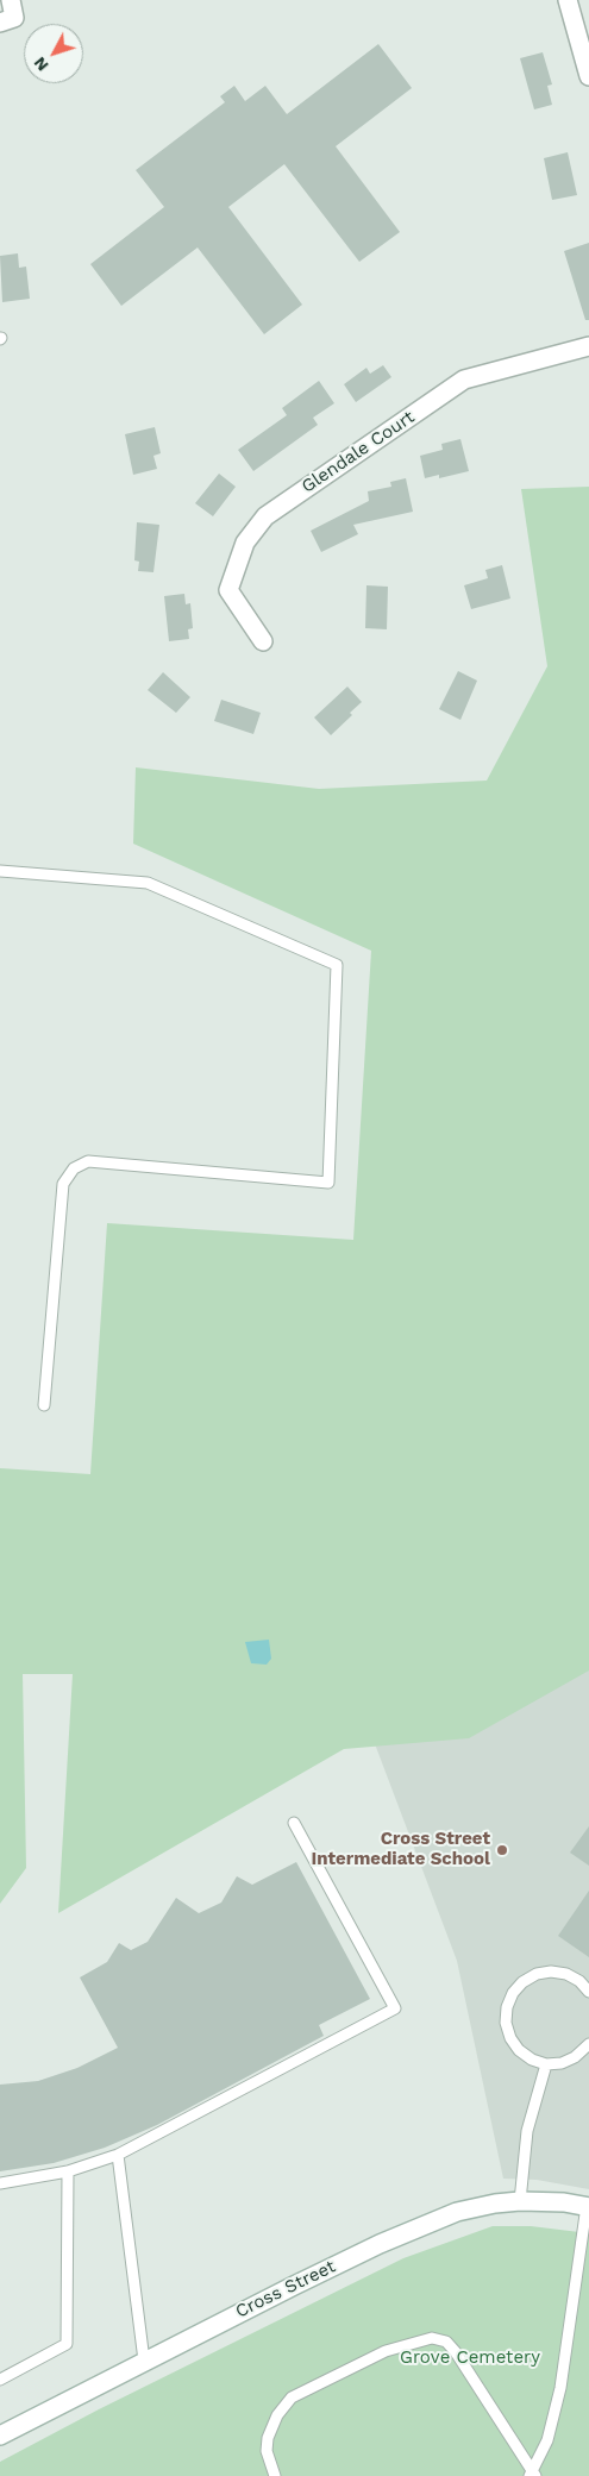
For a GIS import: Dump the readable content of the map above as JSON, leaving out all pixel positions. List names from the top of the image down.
{
  "streets": {
    "street": ["Glendale Court", "Cross Street"]
  },
  "parks": ["Grove Cemetery"],
  "places": ["Cross Street Intermediate School"],
  "north": "bottom left"
}
